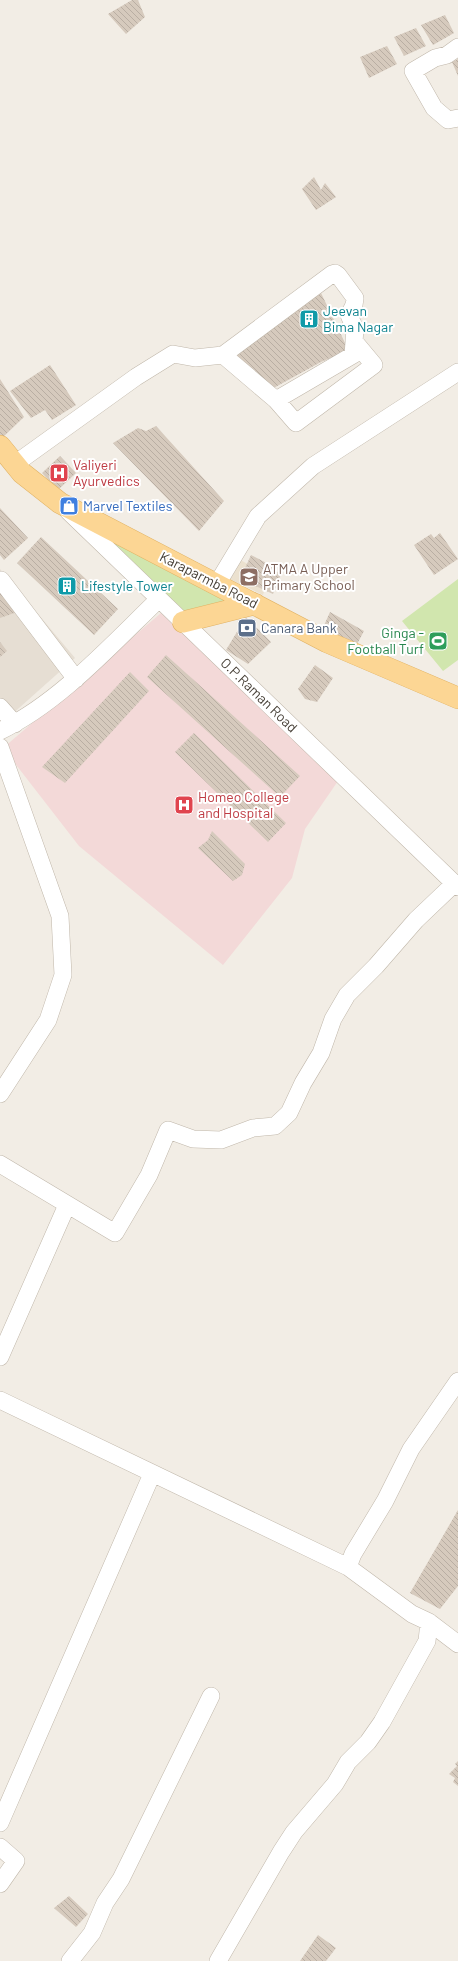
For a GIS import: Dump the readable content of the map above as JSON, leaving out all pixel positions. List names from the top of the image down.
{
  "streets": {
    "main road": ["Karaparmba Road"],
    "street": ["O.P.Raman Road"]
  },
  "crossings": [
    ["Karaparmba Road", "O.P.Raman Road"]
  ],
  "places": {
    "building": ["Jeevan Bima Nagar", "Lifestyle Tower"],
    "hospital": ["Valiyeri Ayurvedics", "Homeo College and Hospital"],
    "shop": ["Marvel Textiles"],
    "school or university": ["ATMA A Upper Primary School"],
    "bank": ["Canara Bank"],
    "sports": ["Ginga - Football Turf"]
  }
}
